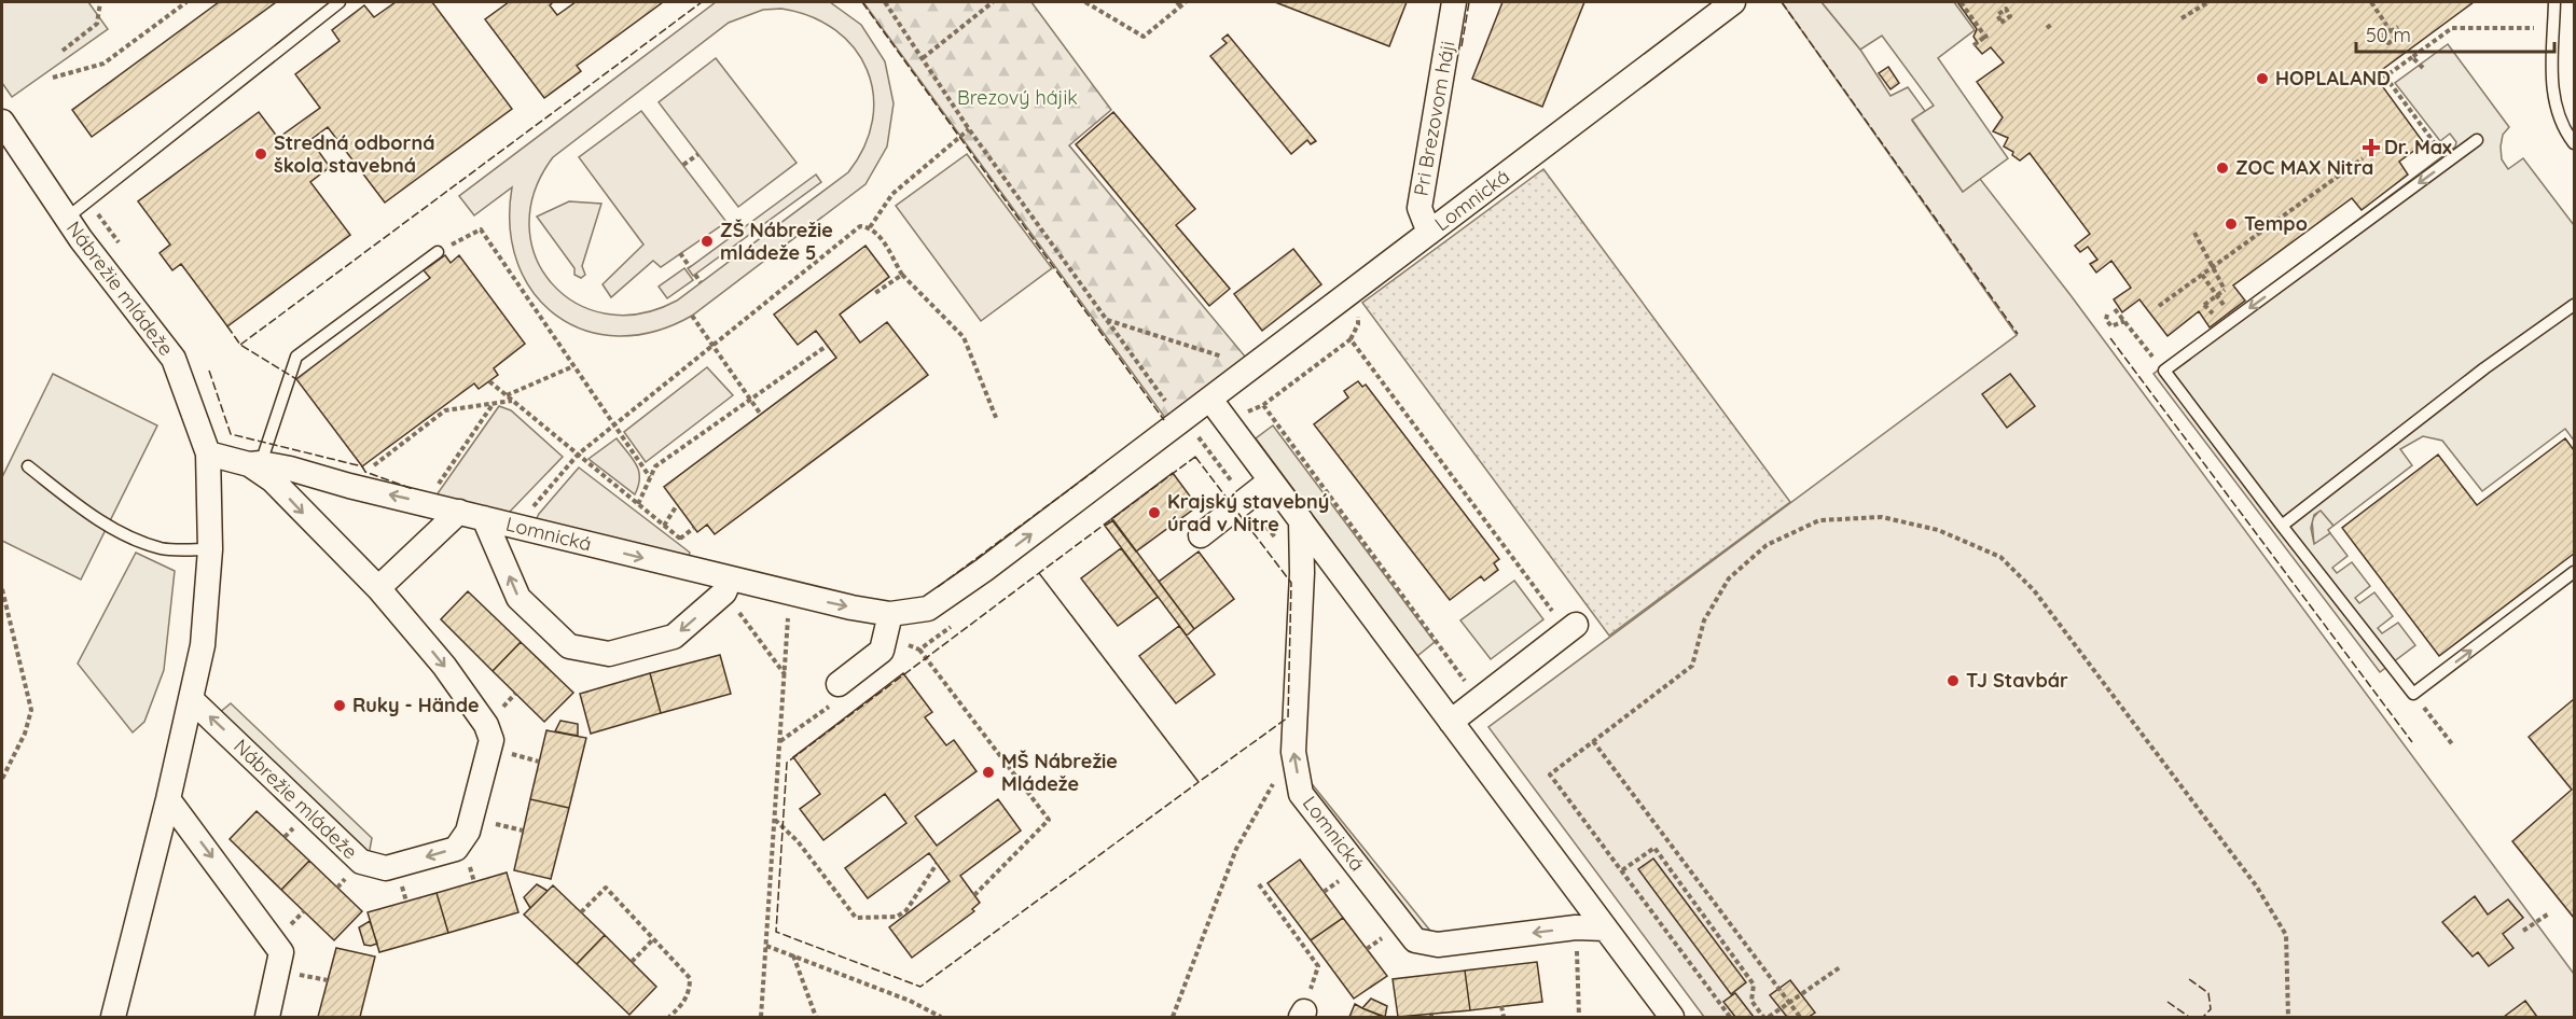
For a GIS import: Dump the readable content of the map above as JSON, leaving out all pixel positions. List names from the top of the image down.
{
  "streets": {
    "street": ["Pri Brezovom háji", "Lomnická", "Nábrežie mládeže"]
  },
  "crossings": [
    ["Pri Brezovom háji", "Lomnická"],
    ["Lomnická", "Nábrežie mládeže"]
  ],
  "parks": ["Brezový hájik"],
  "places": {
    "other": [
      "HOPLALAND",
      "Stredná odborná škola stavebná",
      "ZOC MAX Nitra",
      "Tempo",
      "ZŠ Nábrežie mládeže 5",
      "Krajský stavebný úrad v Nitre",
      "TJ Stavbár",
      "Ruky - Hände",
      "MŠ Nábrežie Mládeže"
    ],
    "health": ["Dr. Max"]
  },
  "scale_bar": "50 m"
}
